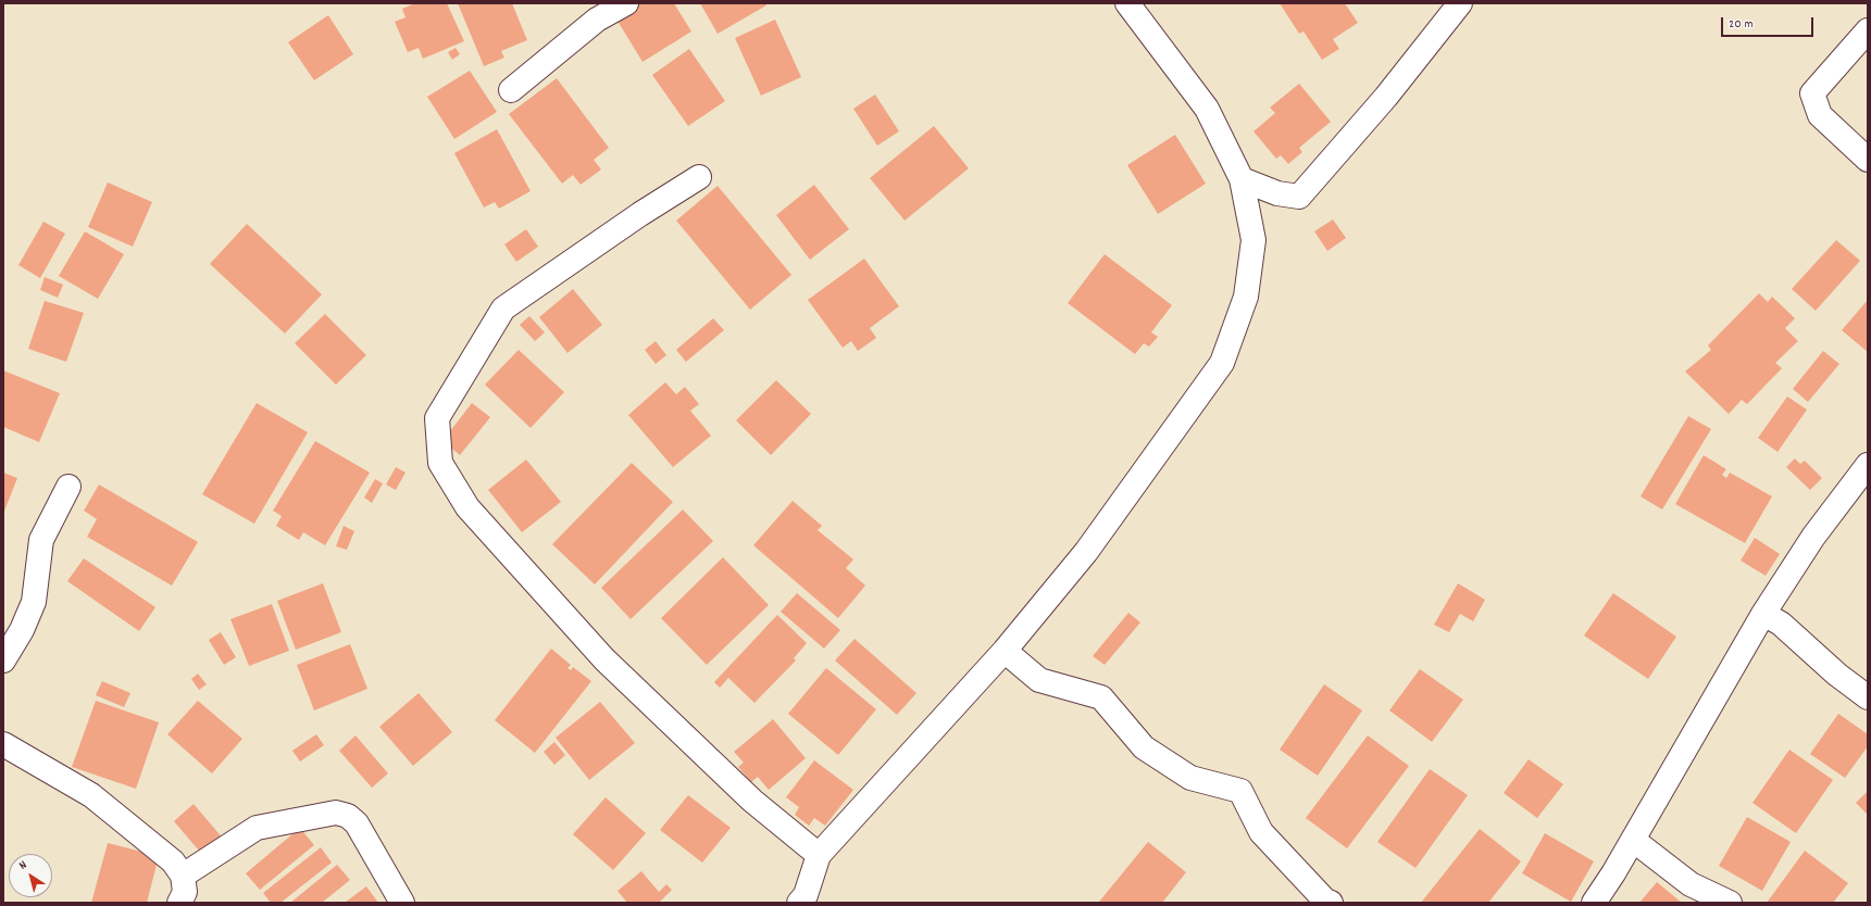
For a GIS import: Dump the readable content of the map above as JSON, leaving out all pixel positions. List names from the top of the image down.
{
  "scale_bar": "20 m",
  "north": "top left"
}
